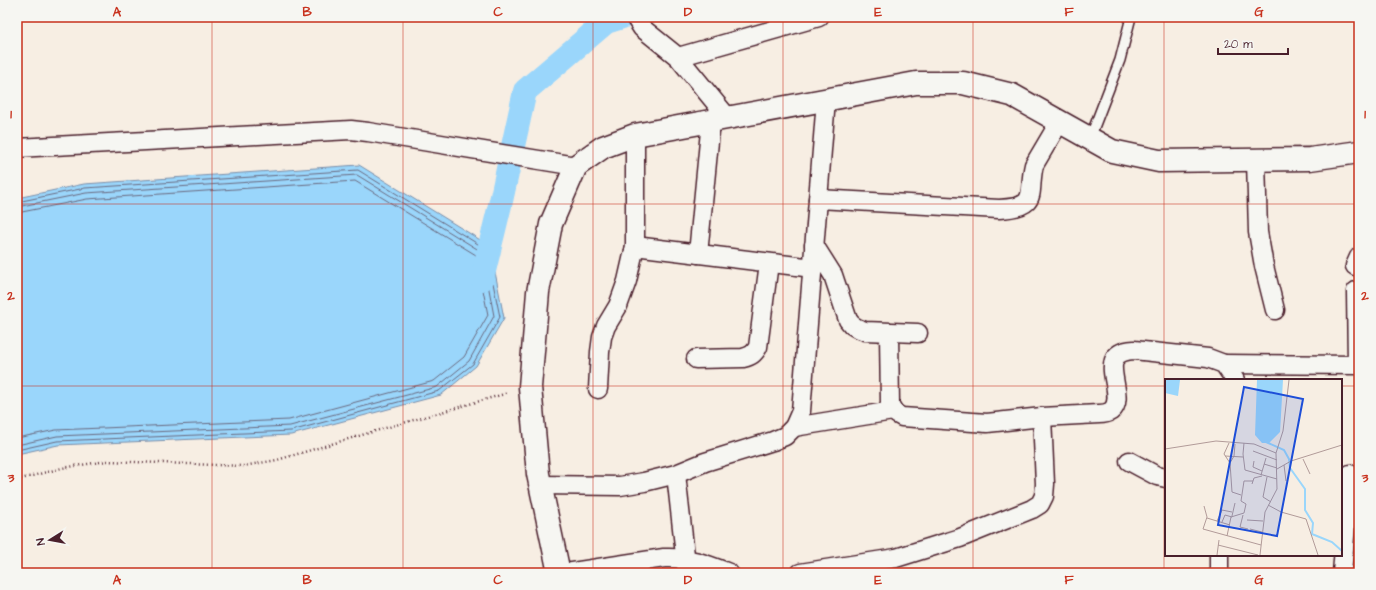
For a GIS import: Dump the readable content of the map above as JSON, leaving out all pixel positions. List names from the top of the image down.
{
  "scale_bar": "20 m",
  "north": "left",
  "grid": {
    "columns": [
      "A",
      "B",
      "C",
      "D",
      "E",
      "F",
      "G"
    ],
    "rows": ["1", "2", "3"]
  }
}
